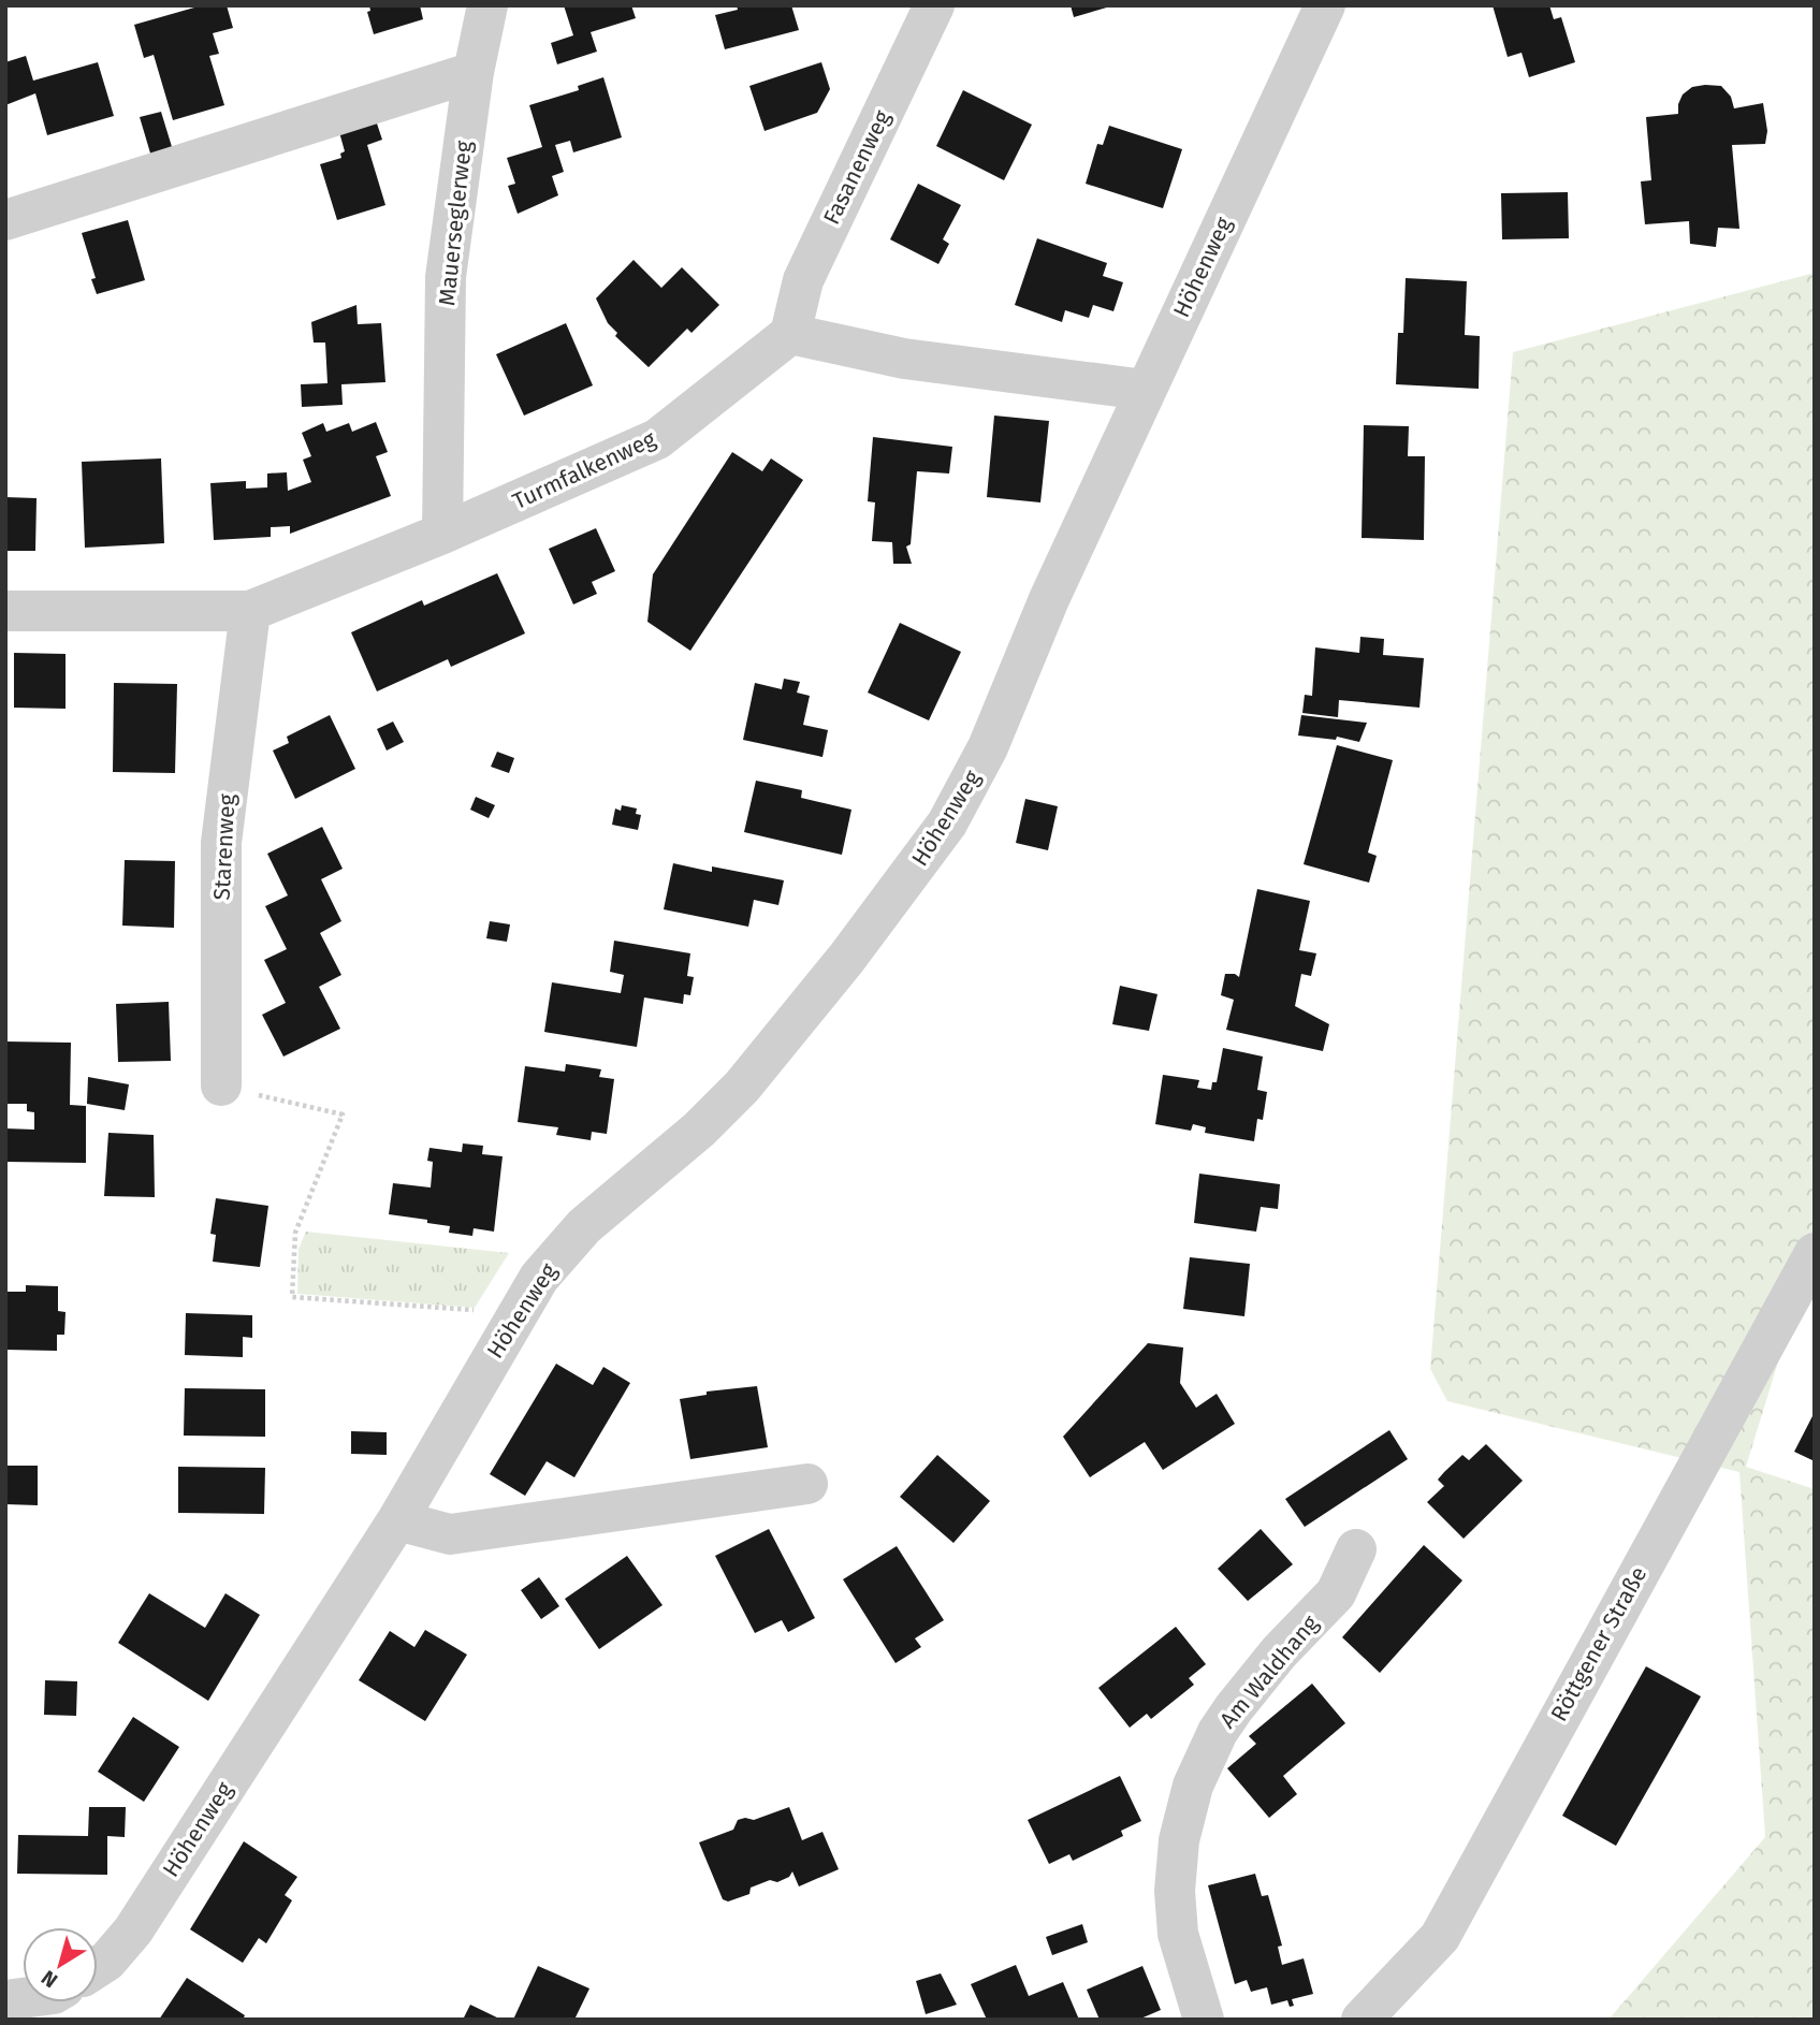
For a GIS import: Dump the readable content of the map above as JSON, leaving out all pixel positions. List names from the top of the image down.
{
  "streets": {
    "street": [
      "Fasanenweg",
      "Mauerseglerweg",
      "Höhenweg",
      "Turmfalkenweg",
      "Starenweg",
      "Röttgener Straße",
      "Am Waldhang"
    ]
  },
  "crossings": [
    ["Fasanenweg", "Turmfalkenweg"],
    ["Mauerseglerweg", "Turmfalkenweg"],
    ["Turmfalkenweg", "Starenweg"]
  ],
  "north": "bottom left"
}
